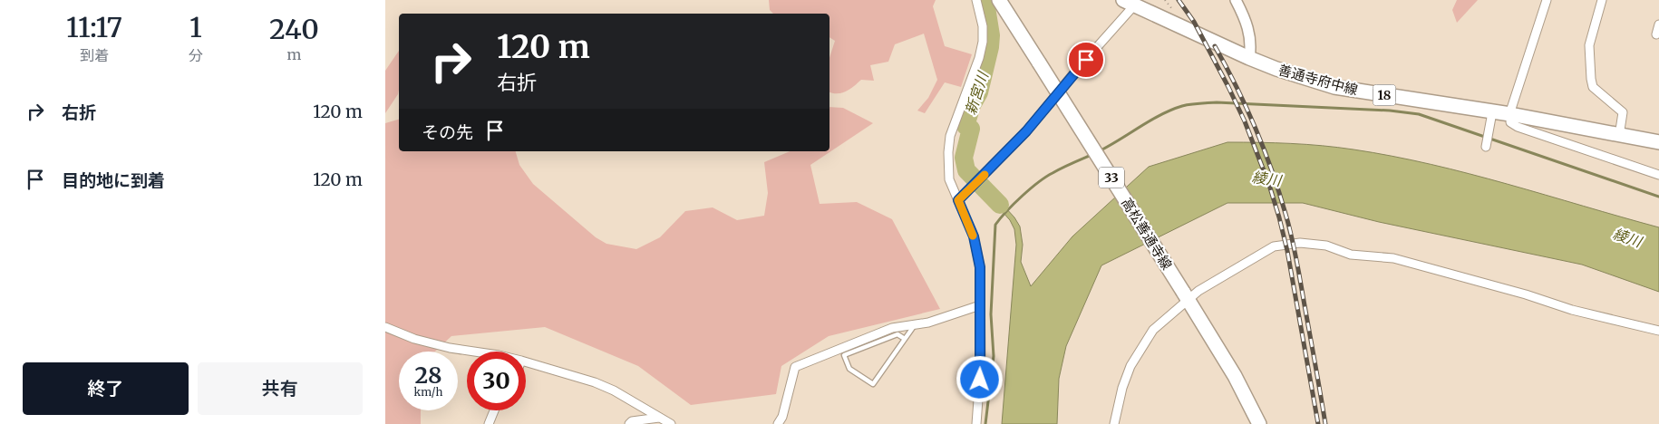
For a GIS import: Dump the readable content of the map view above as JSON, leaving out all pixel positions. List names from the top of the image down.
{
  "streets": {
    "main road": [
      "善通寺府中線",
      "18",
      "33",
      "高松善通寺線"
    ]
  },
  "water": ["新宮川", "綾川"],
  "page": {
    "eta": [
      "11:17",
      "到着",
      "1",
      "分",
      "240",
      "m"
    ],
    "turn": ["120 m", "右折"],
    "list": [
      {
        "name": "右折",
        "value": "120 m"
      },
      {
        "name": "目的地に到着",
        "value": "120 m"
      }
    ],
    "then": "その先",
    "speed": "28 km/h",
    "limit": "30",
    "buttons": ["終了", "共有"]
  }
}
